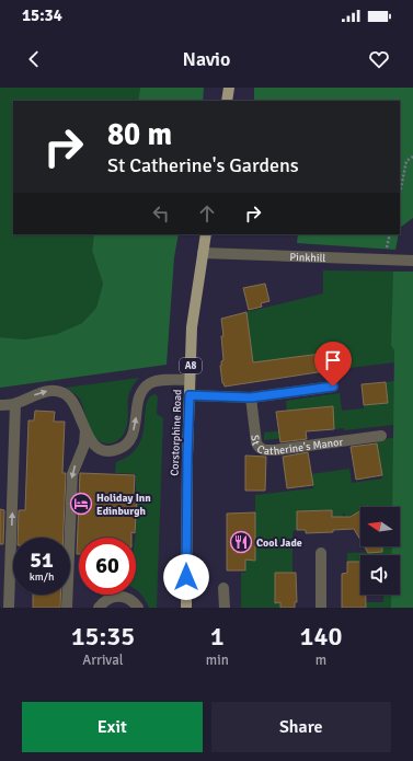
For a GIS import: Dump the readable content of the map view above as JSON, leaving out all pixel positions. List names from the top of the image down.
{
  "streets": {
    "main road": ["A8", "Corstorphine Road"],
    "street": ["Pinkhill", "St Catherine's Manor"]
  },
  "crossings": [
    ["Pinkhill", "Corstorphine Road"]
  ],
  "places": {
    "hotel": ["Holiday Inn Edinburgh"],
    "restaurant": ["Cool Jade"]
  },
  "north": "left",
  "page": {
    "status": "15:34",
    "header": "Navio",
    "turn": ["80 m", "St Catherine's Gardens"],
    "speed": "51 km/h",
    "limit": "60",
    "eta": [
      "15:35",
      "Arrival",
      "1",
      "min",
      "140",
      "m"
    ],
    "buttons": ["Exit", "Share"]
  }
}
